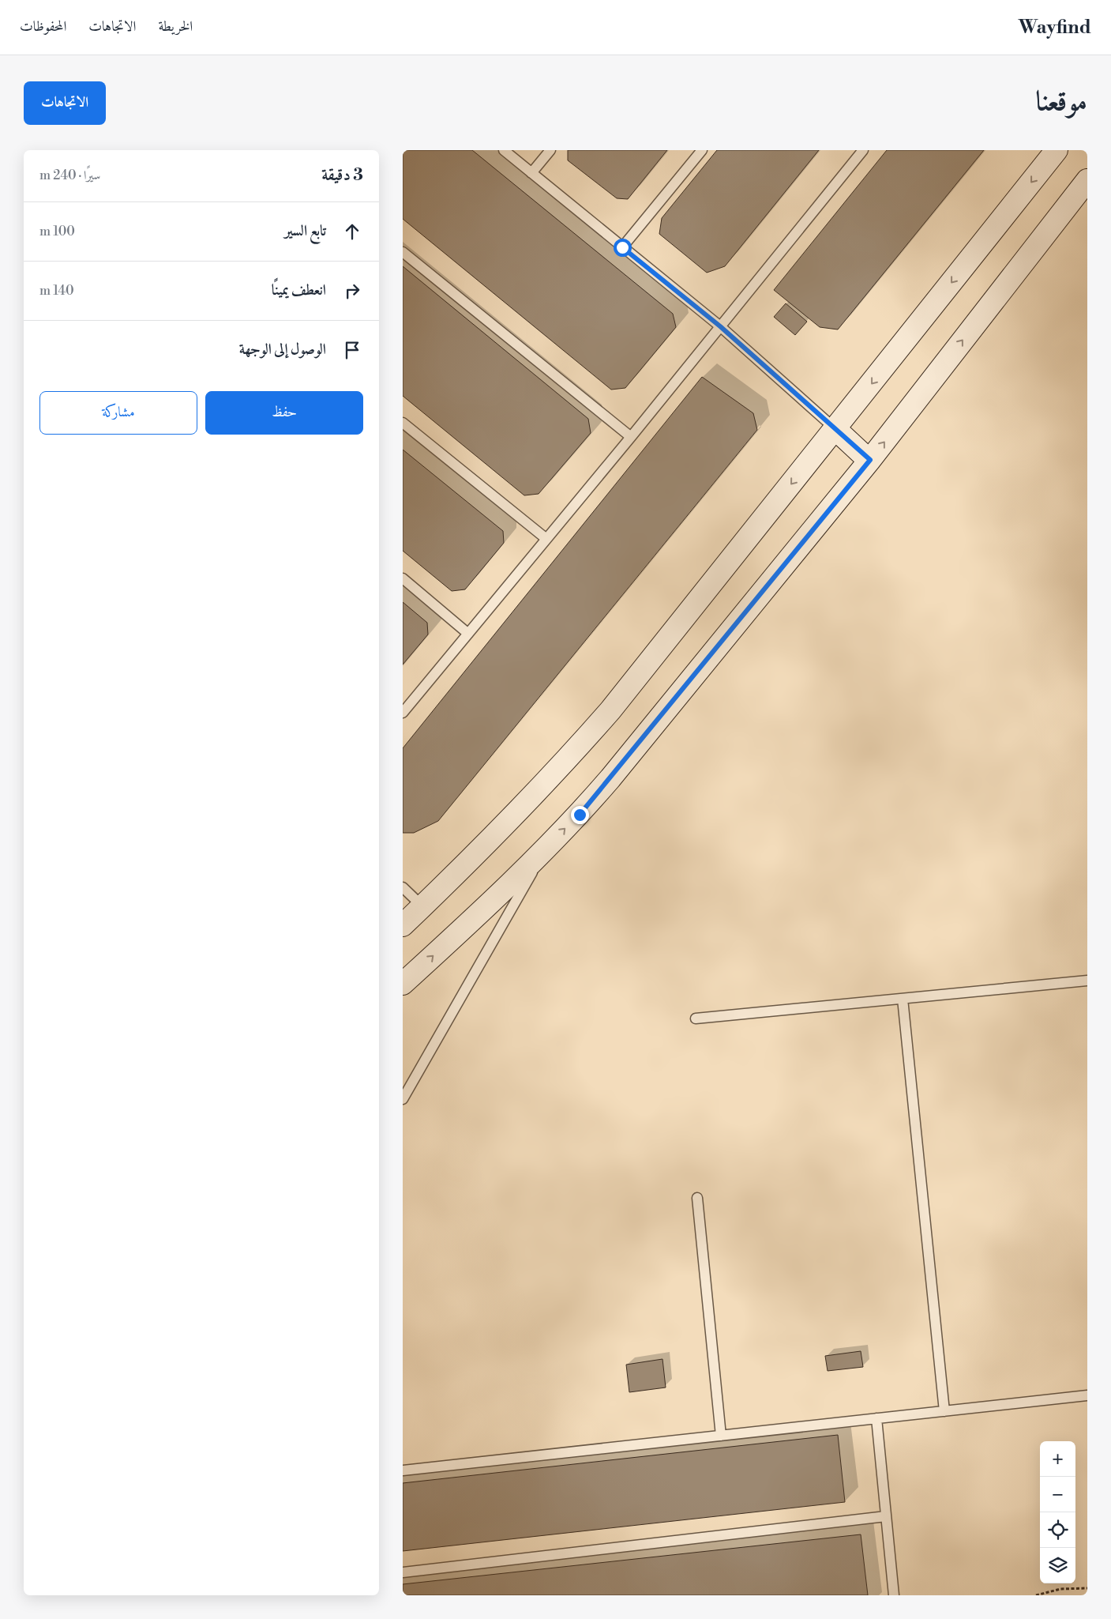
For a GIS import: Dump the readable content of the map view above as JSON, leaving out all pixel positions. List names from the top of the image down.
{
  "page": {
    "header": "Wayfind",
    "nav": ["الخريطة", "الاتجاهات", "المحفوظات"],
    "title": "موقعنا",
    "buttons": [
      "الاتجاهات",
      ["حفظ", "مشاركة"]
    ],
    "heading": ["3 دقيقة", "سيرًا · 240 m"],
    "list": [
      ["تابع السير", "100 m"],
      ["انعطف يمينًا", "140 m"],
      "الوصول إلى الوجهة"
    ],
    "map_buttons": ["+", "−"]
  }
}
